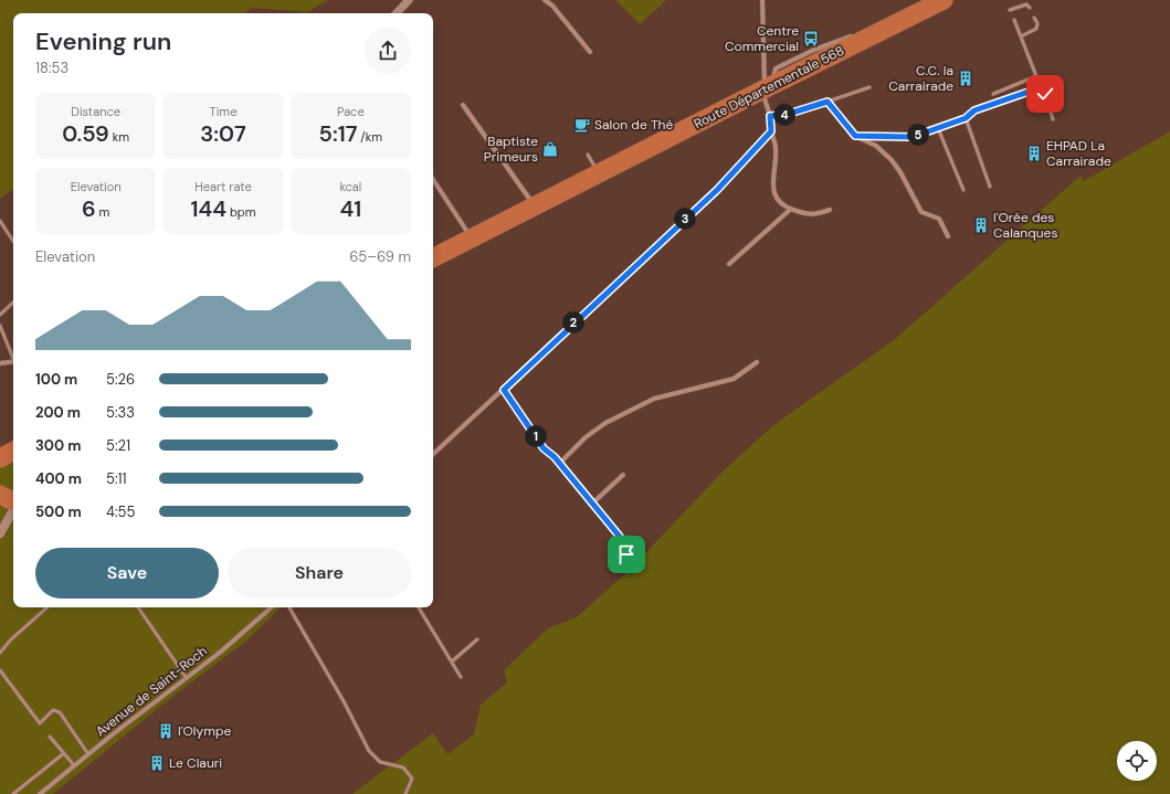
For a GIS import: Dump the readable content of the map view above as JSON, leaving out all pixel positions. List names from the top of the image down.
{
  "streets": {
    "main road": ["Route Départementale 568"],
    "street": ["Avenue de Saint-Roch"]
  },
  "places": {
    "bus stop": ["Centre Commercial"],
    "building": [
      "C.C. la Carrairade",
      "EHPAD La Carrairade",
      "l'Orée des Calanques",
      "l'Olympe",
      "Le Clauri"
    ],
    "cafe": ["Salon de Thé"],
    "shop": ["Baptiste Primeurs"]
  },
  "page": {
    "heading": ["Evening run", "18:53"],
    "stats": [
      ["Distance", "0.59 km"],
      ["Time", "3:07"],
      ["Pace", "5:17 /km"],
      ["Elevation", "6 m"],
      ["Heart rate", "144 bpm"],
      ["kcal", "41"]
    ],
    "pins": [
      "4",
      "5",
      "3",
      "2",
      "1"
    ],
    "chart": ["Elevation", "65–69 m"],
    "list": [
      {
        "name": "100 m",
        "note": "5:26"
      },
      {
        "name": "200 m",
        "note": "5:33"
      },
      {
        "name": "300 m",
        "note": "5:21"
      },
      {
        "name": "400 m",
        "note": "5:11"
      },
      {
        "name": "500 m",
        "note": "4:55"
      }
    ],
    "buttons": ["Save", "Share"]
  }
}
